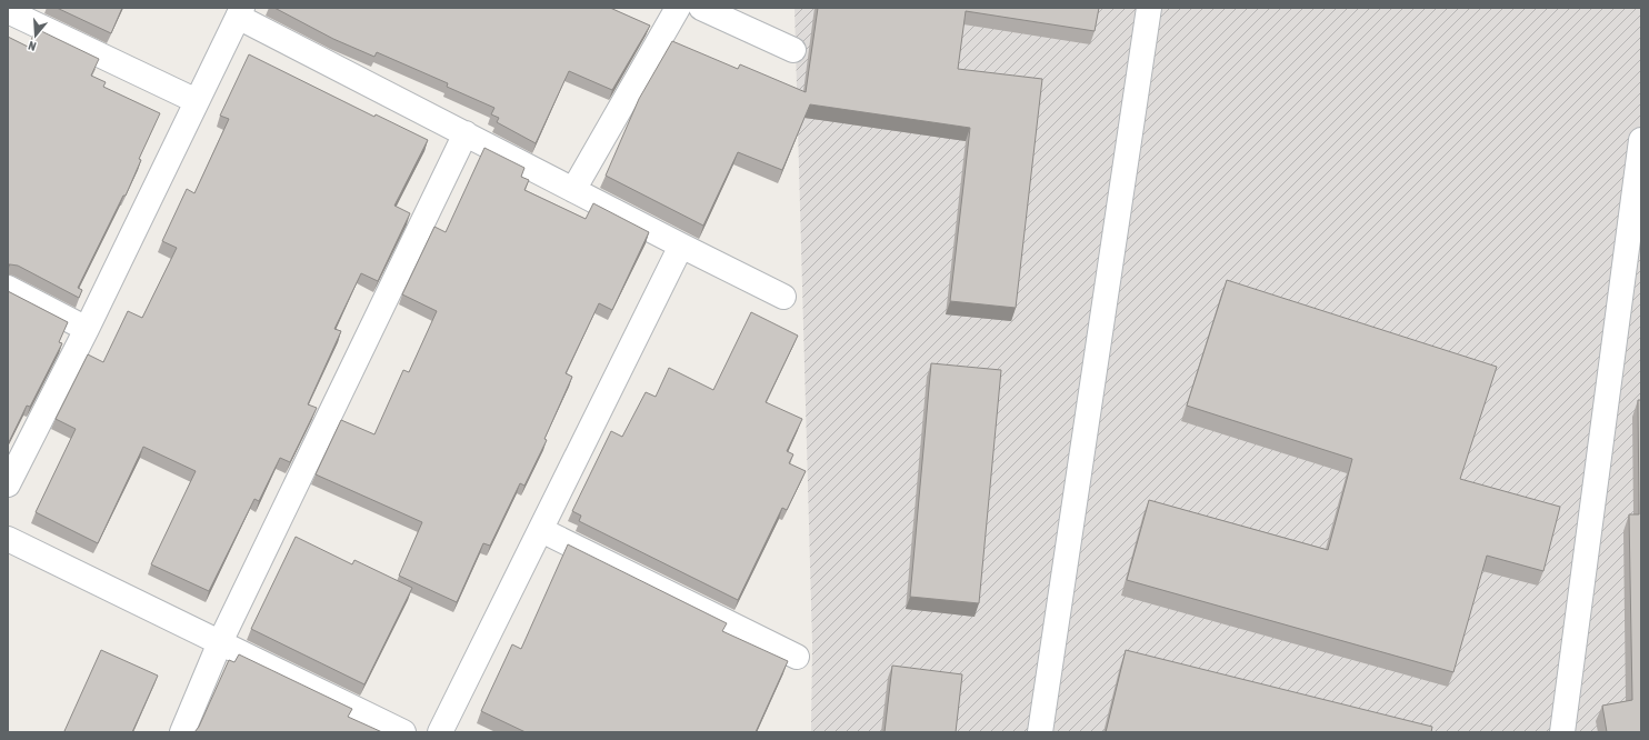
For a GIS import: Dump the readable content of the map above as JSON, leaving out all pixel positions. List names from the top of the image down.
{
  "north": "bottom"
}
